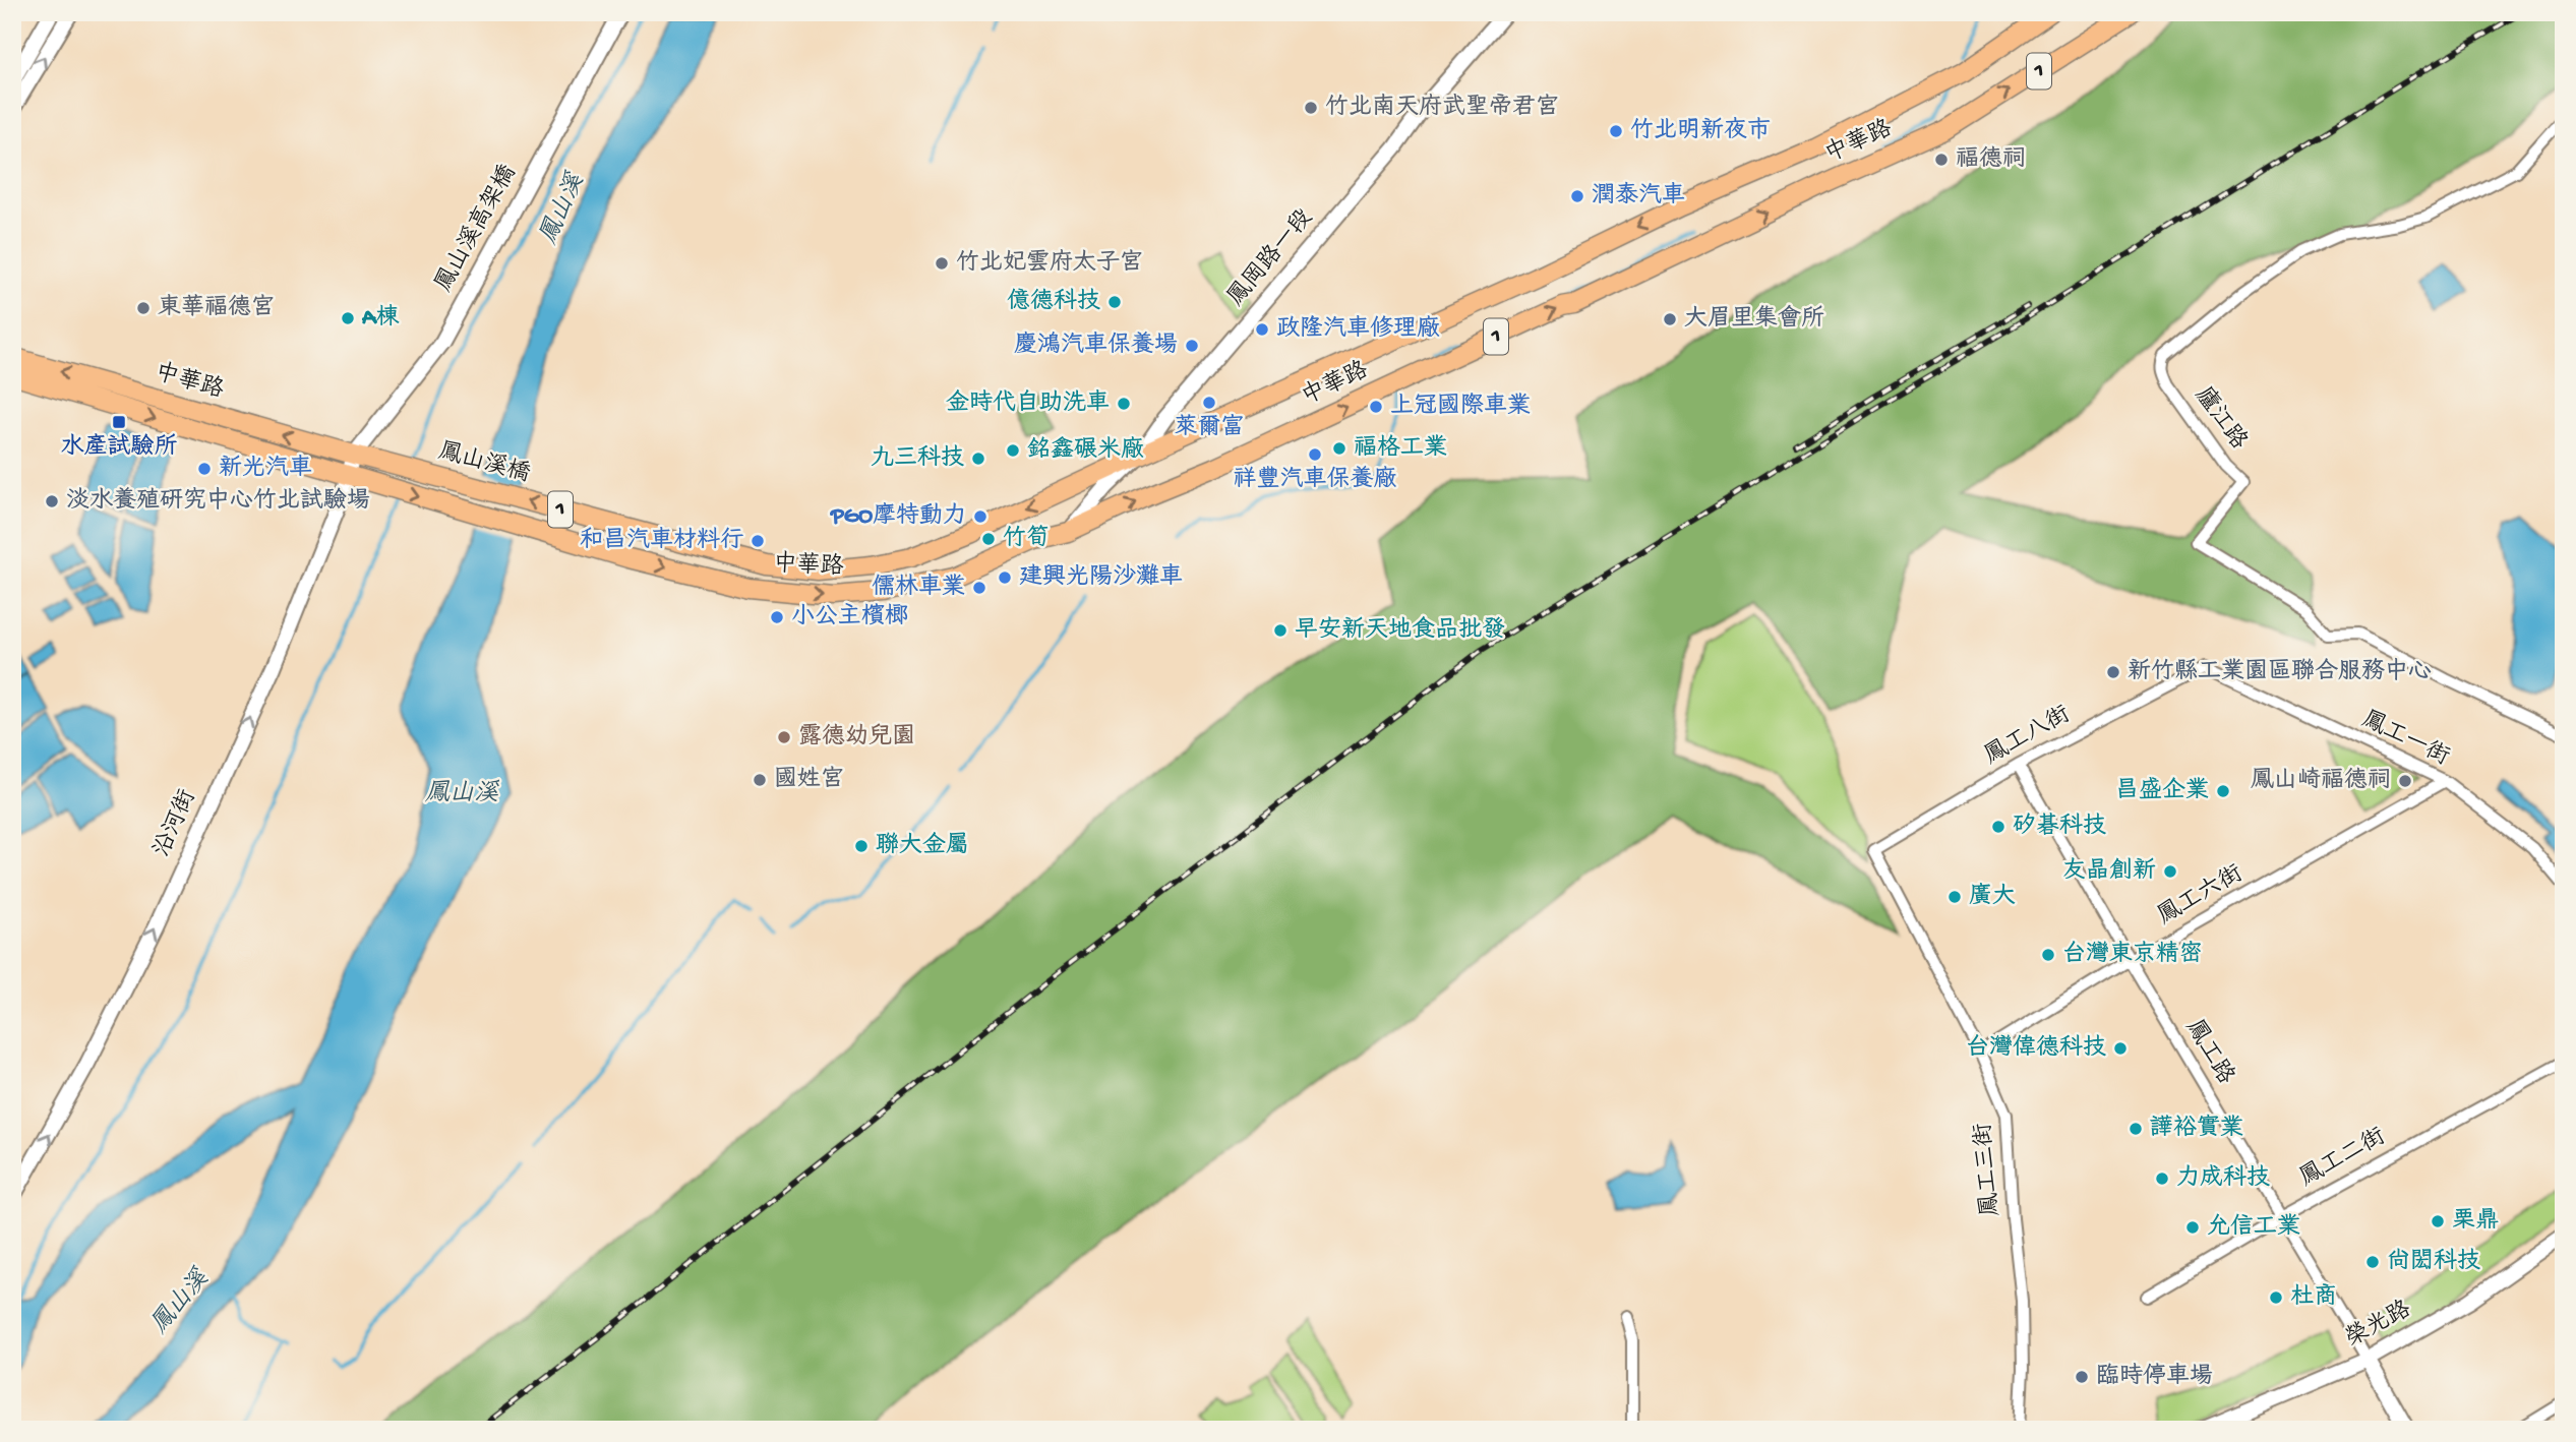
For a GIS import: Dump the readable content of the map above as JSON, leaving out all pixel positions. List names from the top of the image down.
{
  "streets": {
    "main road": ["1", "中華路", "鳳山溪橋"],
    "street": [
      "鳳山溪高架橋",
      "鳳岡路一段",
      "廬江路",
      "鳳工八街",
      "鳳工一街",
      "沿河街",
      "鳳工六街",
      "鳳工路",
      "鳳工二街",
      "鳳工三街",
      "榮光路"
    ]
  },
  "crossings": [
    ["中華路", "鳳山溪高架橋"],
    ["中華路", "鳳岡路一段"],
    ["中華路", "鳳山溪橋"],
    ["中華路", "沿河街"],
    ["鳳山溪高架橋", "鳳山溪橋"],
    ["鳳山溪高架橋", "沿河街"],
    ["鳳山溪橋", "沿河街"],
    ["鳳工八街", "鳳工一街"],
    ["鳳工八街", "鳳工路"],
    ["鳳工八街", "鳳工三街"],
    ["鳳工一街", "鳳工六街"],
    ["鳳工六街", "鳳工路"],
    ["鳳工六街", "鳳工三街"],
    ["鳳工路", "鳳工二街"],
    ["鳳工路", "榮光路"]
  ],
  "one_way": ["鳳山溪橋", "沿河街"],
  "water": ["鳳山溪"],
  "places": {
    "other": [
      "竹北南天府武聖帝君宮",
      "竹北明新夜市",
      "福德祠",
      "潤泰汽車",
      "竹北妃雲府太子宮",
      "億德科技",
      "東華福德宮",
      "A棟",
      "大眉里集會所",
      "政隆汽車修理廠",
      "慶鴻汽車保養場",
      "萊爾富",
      "金時代自助洗車",
      "上冠國際車業",
      "福格工業",
      "銘鑫碾米廠",
      "祥豐汽車保養廠",
      "九三科技",
      "新光汽車",
      "淡水養殖研究中心竹北試驗場",
      "PGO摩特動力",
      "竹筍",
      "和昌汽車材料行",
      "建興光陽沙灘車",
      "儒林車業",
      "小公主檳榔",
      "早安新天地食品批發",
      "新竹縣工業園區聯合服務中心",
      "露德幼兒園",
      "國姓宫",
      "鳳山崎福德祠",
      "昌盛企業",
      "矽碁科技",
      "聯大金屬",
      "友晶創新",
      "廣大",
      "台灣東京精密",
      "台灣偉德科技",
      "譁裕實業",
      "力成科技",
      "栗鼎",
      "允信工業",
      "尚閎科技",
      "杜商",
      "臨時停車場"
    ],
    "transit": ["水產試驗所"]
  }
}
